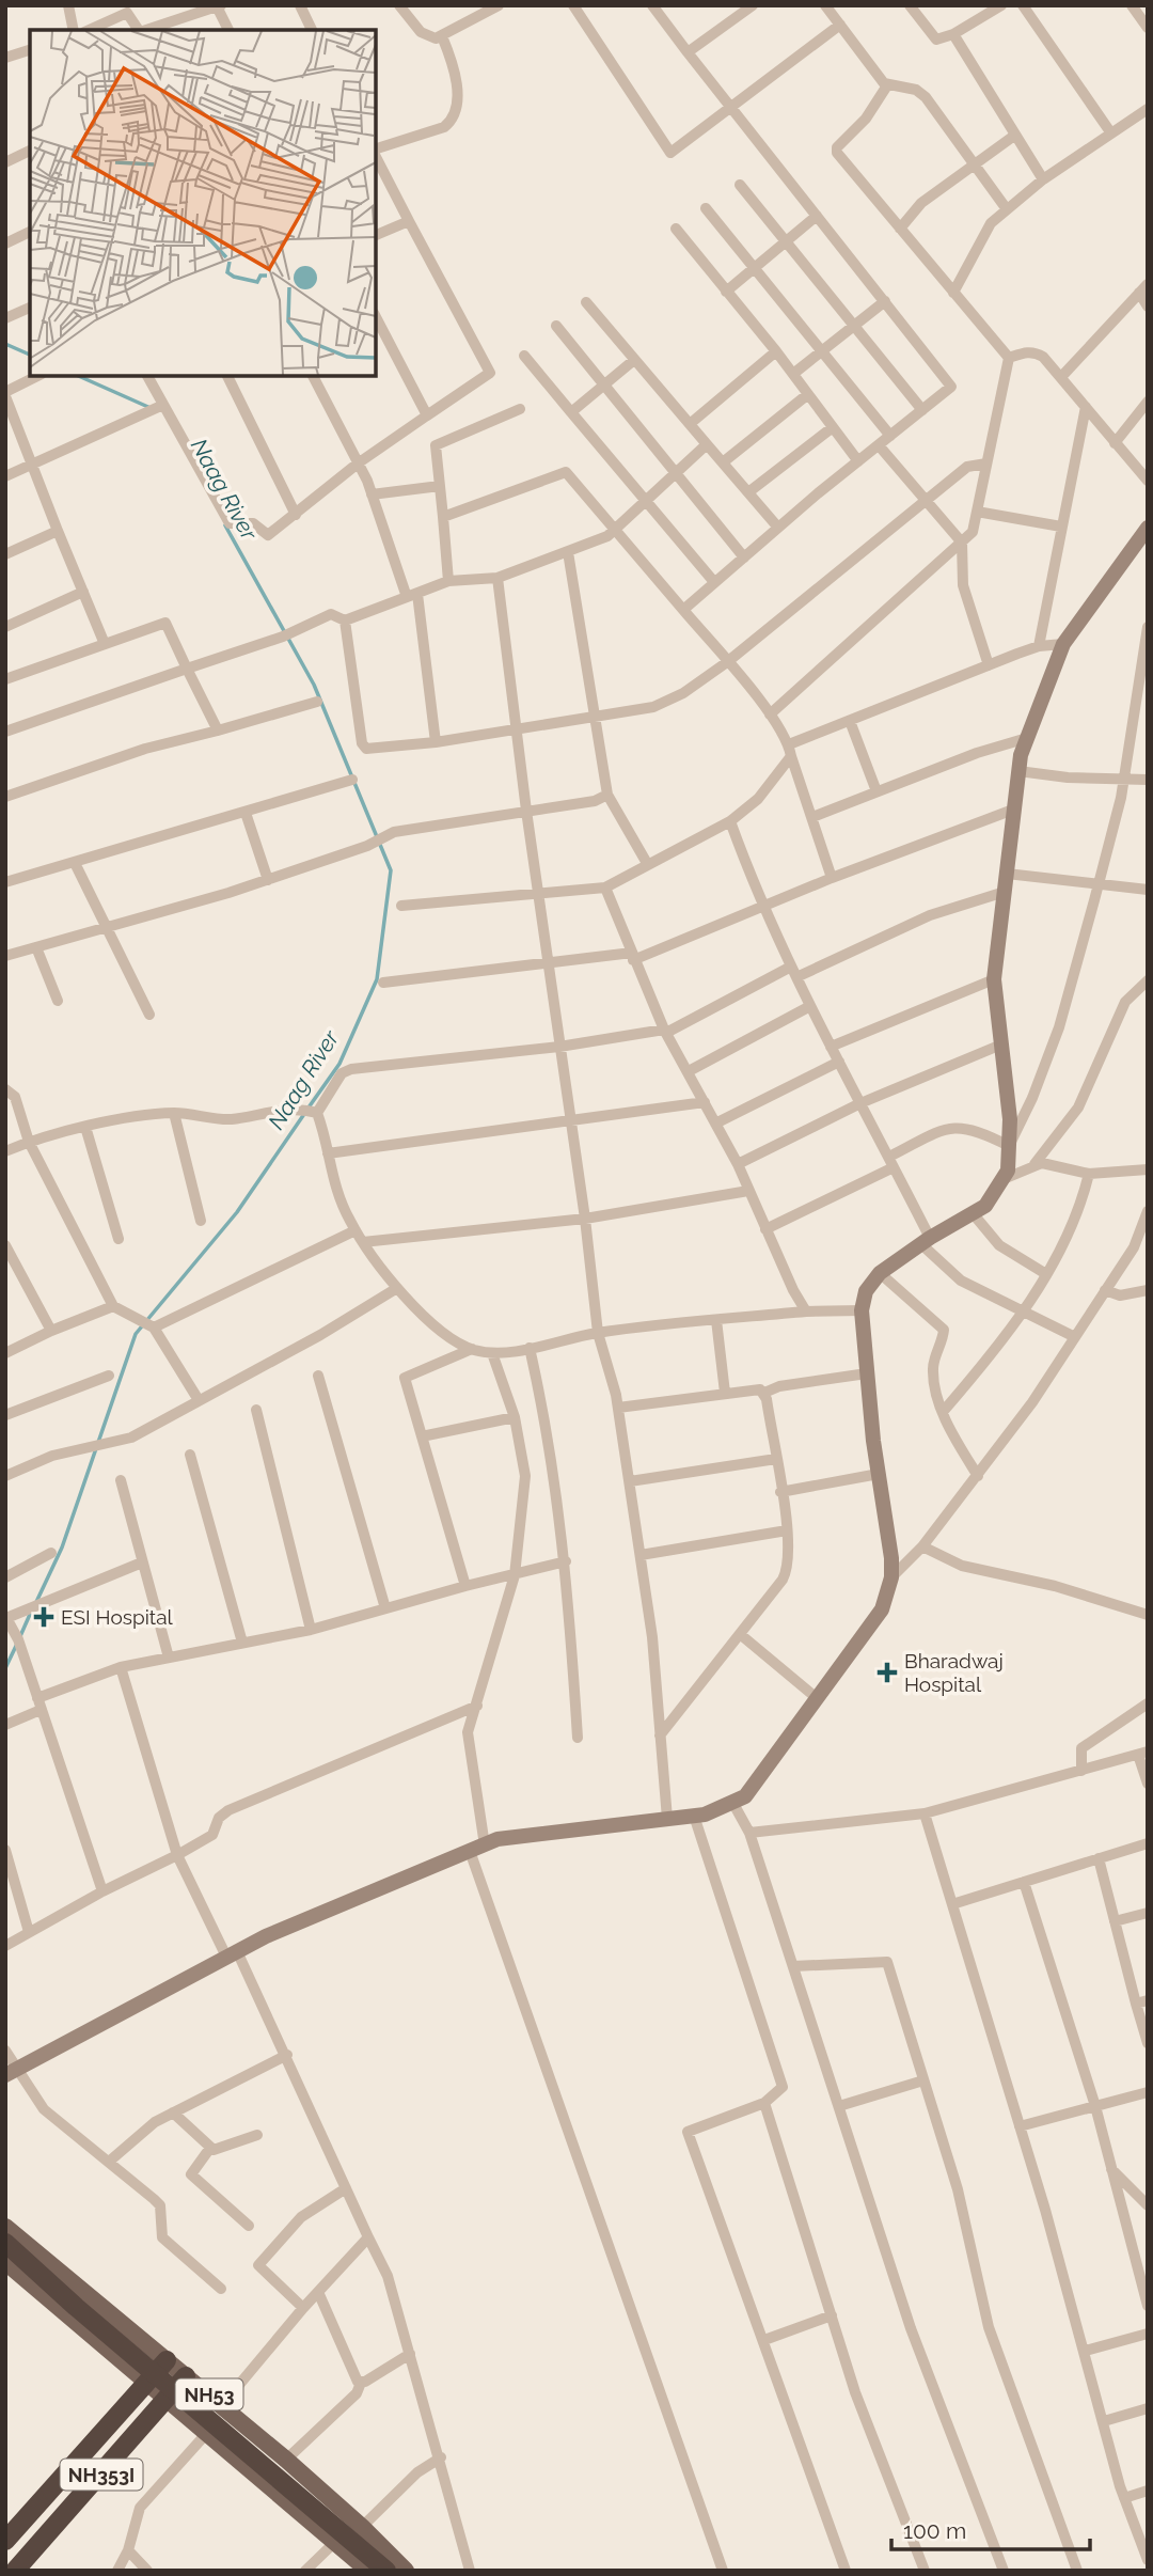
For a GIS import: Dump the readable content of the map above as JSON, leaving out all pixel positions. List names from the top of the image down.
{
  "streets": {
    "highway": ["NH353I"],
    "main road": ["NH53"]
  },
  "crossings": [
    ["NH53", "NH353I"]
  ],
  "water": ["Naag River"],
  "places": {
    "health": ["ESI Hospital", "Bharadwaj Hospital"]
  },
  "scale_bar": "100 m"
}
